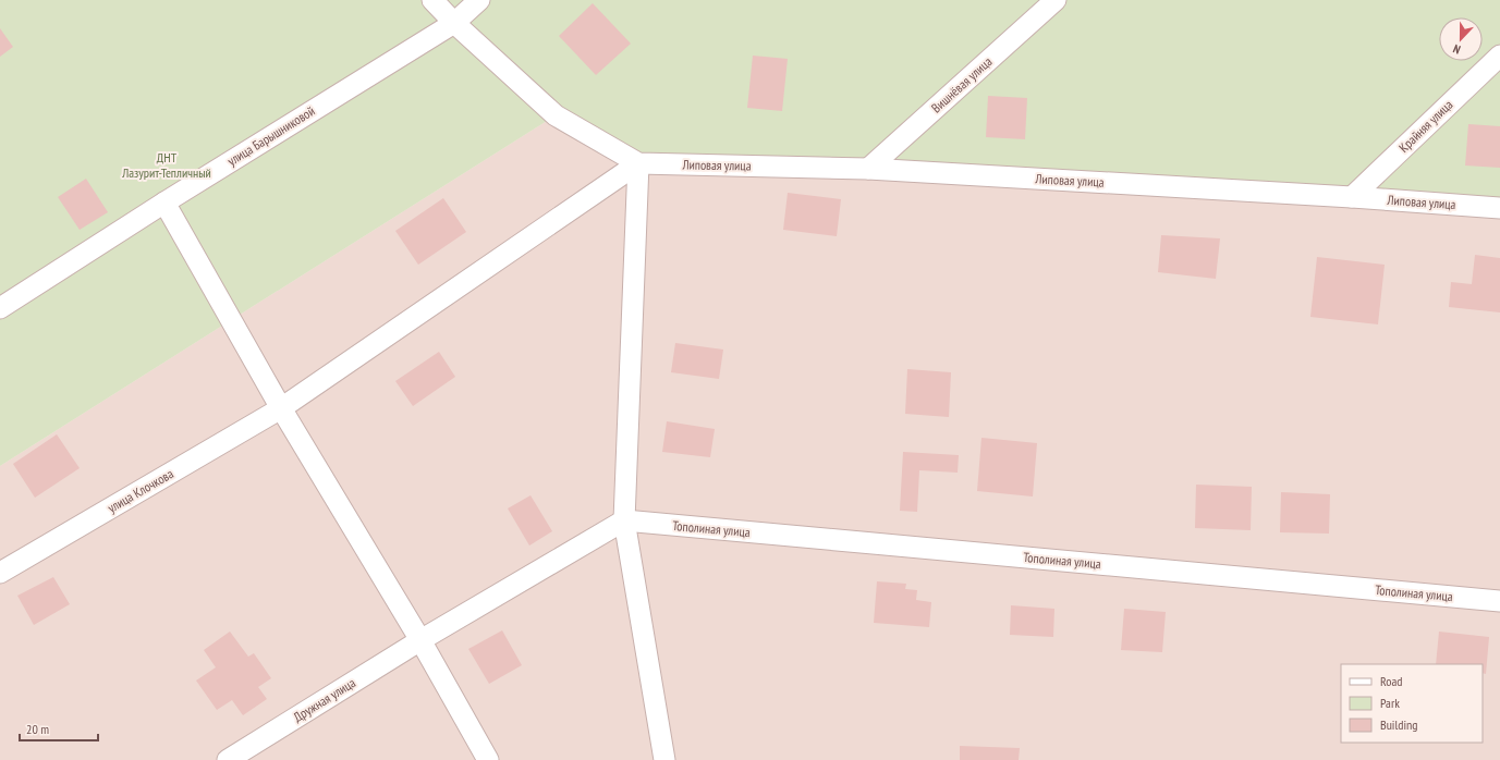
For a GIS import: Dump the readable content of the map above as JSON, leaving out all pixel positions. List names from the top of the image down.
{
  "streets": {
    "street": [
      "Вишнёвая улица",
      "Крайняя улица",
      "улица Барышниковой",
      "Липовая улица",
      "улица Клочкова",
      "Тополиная улица",
      "Дружная улица"
    ]
  },
  "crossings": [
    ["Вишнёвая улица", "Липовая улица"],
    ["Крайняя улица", "Липовая улица"],
    ["Липовая улица", "улица Клочкова"],
    ["Тополиная улица", "Дружная улица"]
  ],
  "parks": ["ДНТ Лазурит-Тепличный"],
  "legend": ["Road", "Park", "Building"],
  "scale_bar": "20 m",
  "north": "bottom"
}
